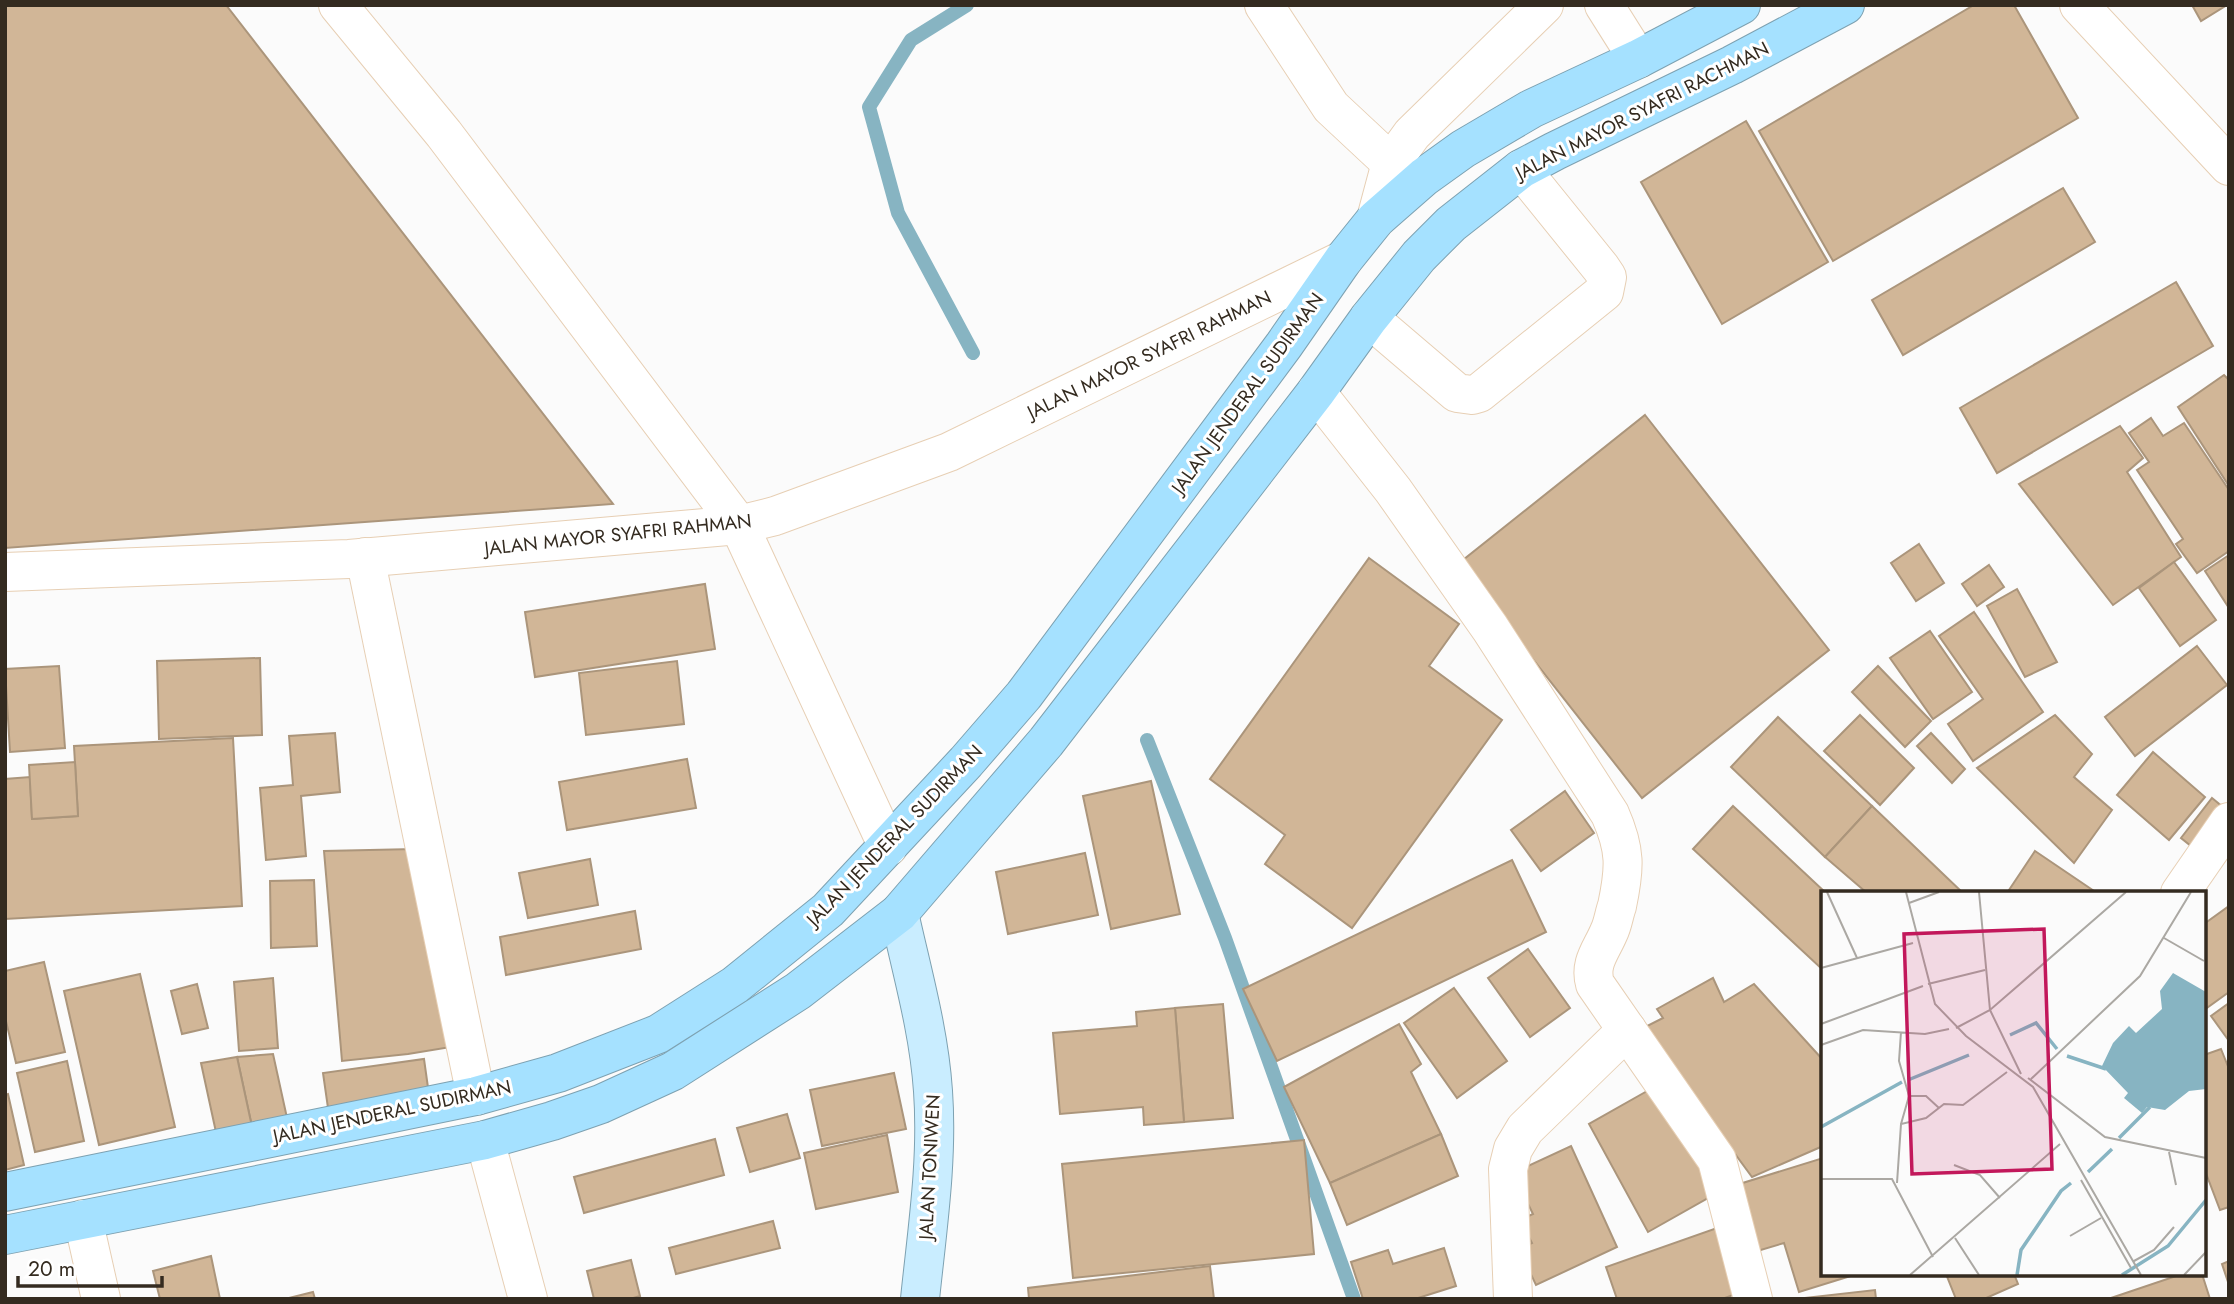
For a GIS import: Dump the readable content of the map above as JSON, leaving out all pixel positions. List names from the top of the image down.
{
  "streets": {
    "highway": ["JALAN MAYOR SYAFRI RACHMAN", "JALAN JENDERAL SUDIRMAN"],
    "main road": ["JALAN TONIWEN"],
    "street": ["JALAN MAYOR SYAFRI RAHMAN"]
  },
  "crossings": [
    ["JALAN MAYOR SYAFRI RAHMAN", "JALAN JENDERAL SUDIRMAN"]
  ],
  "scale_bar": "20 m"
}
